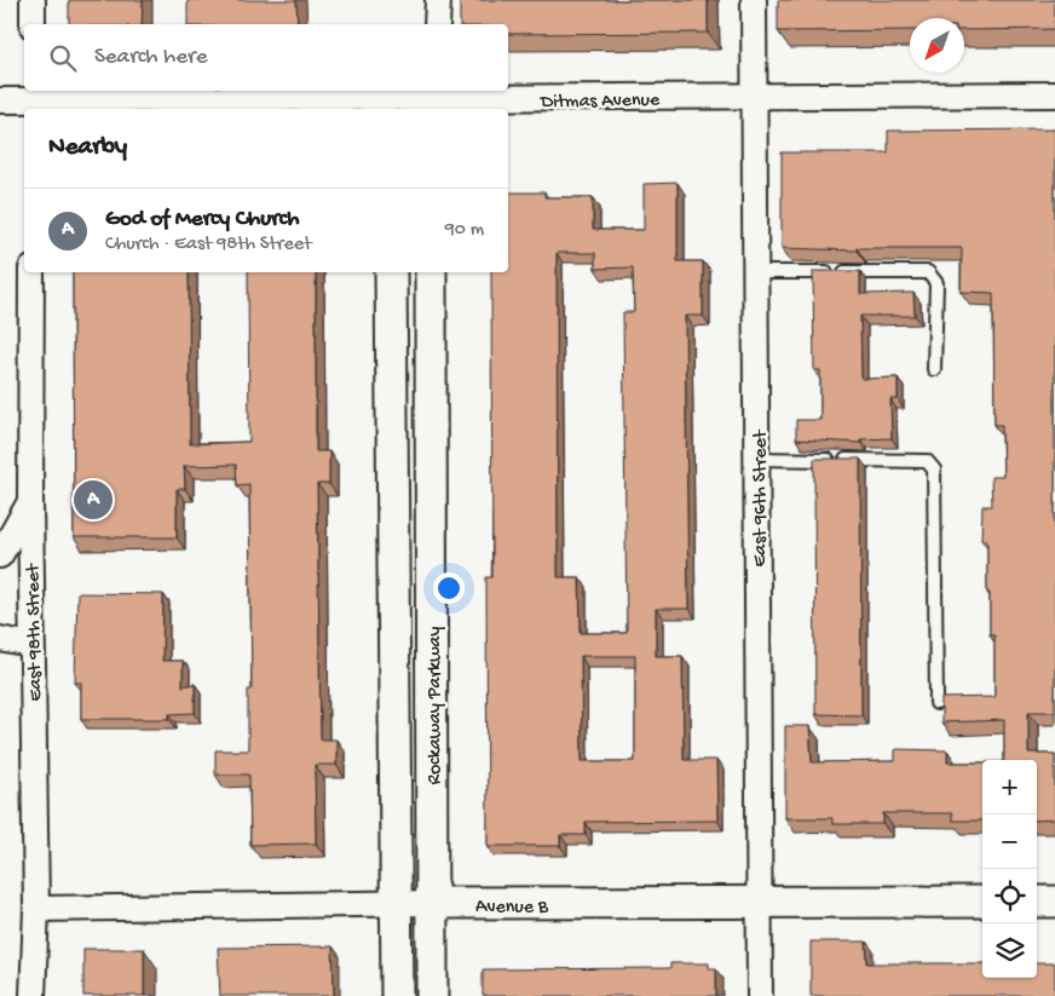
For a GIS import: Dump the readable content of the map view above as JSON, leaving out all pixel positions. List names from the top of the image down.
{
  "streets": {
    "street": [
      "Ditmas Avenue",
      "East 96th Street",
      "East 98th Street",
      "Rockaway Parkway",
      "Avenue B"
    ]
  },
  "crossings": [
    ["Ditmas Avenue", "East 96th Street"],
    ["East 96th Street", "Avenue B"],
    ["East 98th Street", "Avenue B"],
    ["Rockaway Parkway", "Avenue B"]
  ],
  "north": "bottom left",
  "page": {
    "search": "Search here",
    "heading": "Nearby",
    "list": [
      {
        "mark": "A",
        "name": "God of Mercy Church",
        "note": "Church · East 98th Street",
        "value": "90 m"
      }
    ],
    "pins": "A",
    "map_buttons": ["+", "−"]
  }
}
